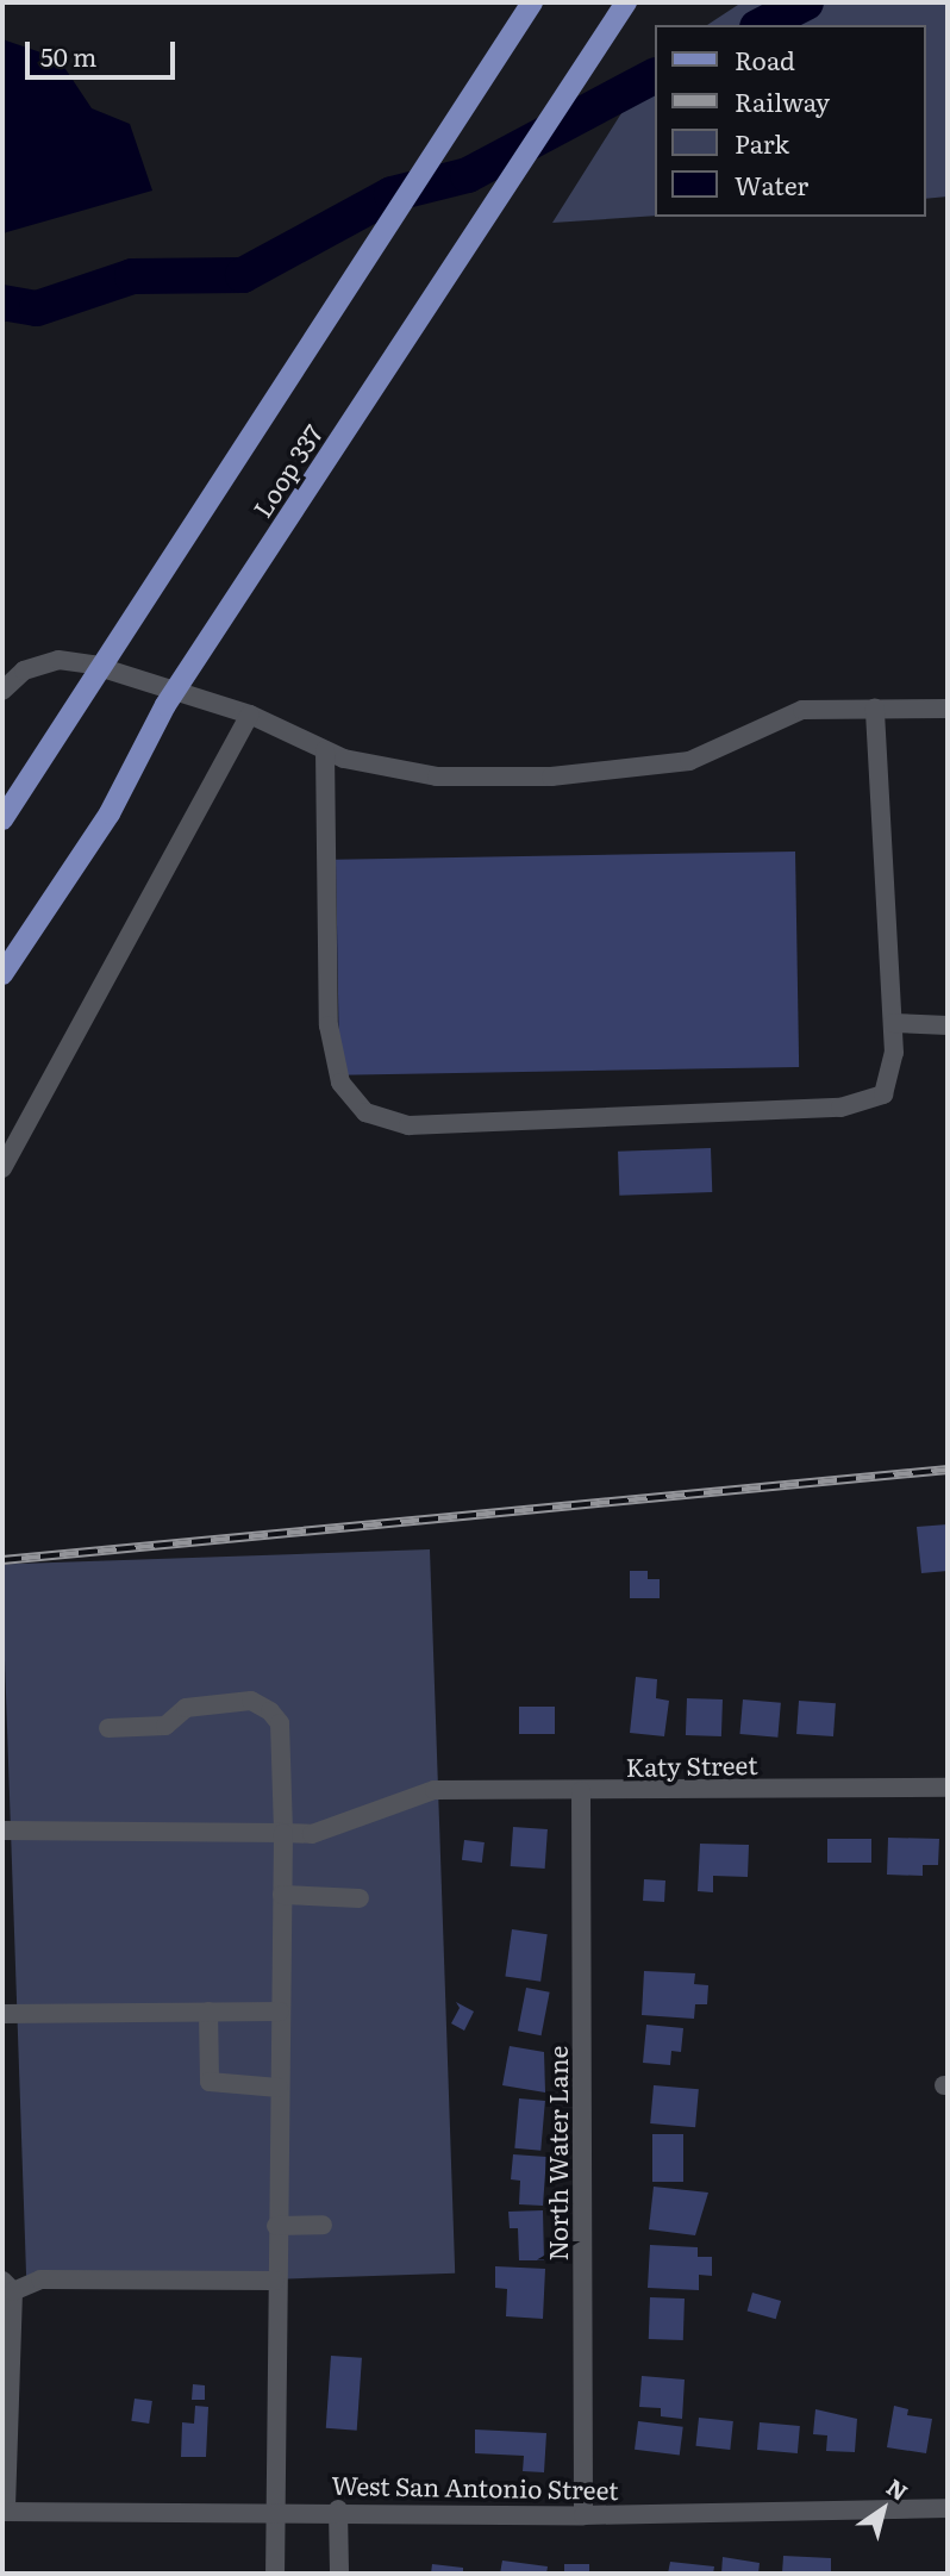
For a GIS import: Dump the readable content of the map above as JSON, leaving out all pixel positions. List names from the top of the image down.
{
  "streets": {
    "main road": ["Loop 337"],
    "street": ["Katy Street", "North Water Lane", "West San Antonio Street"]
  },
  "crossings": [
    ["Katy Street", "North Water Lane"],
    ["North Water Lane", "West San Antonio Street"]
  ],
  "legend": [
    "Road",
    "Railway",
    "Park",
    "Water"
  ],
  "scale_bar": "50 m",
  "north": "top right"
}
